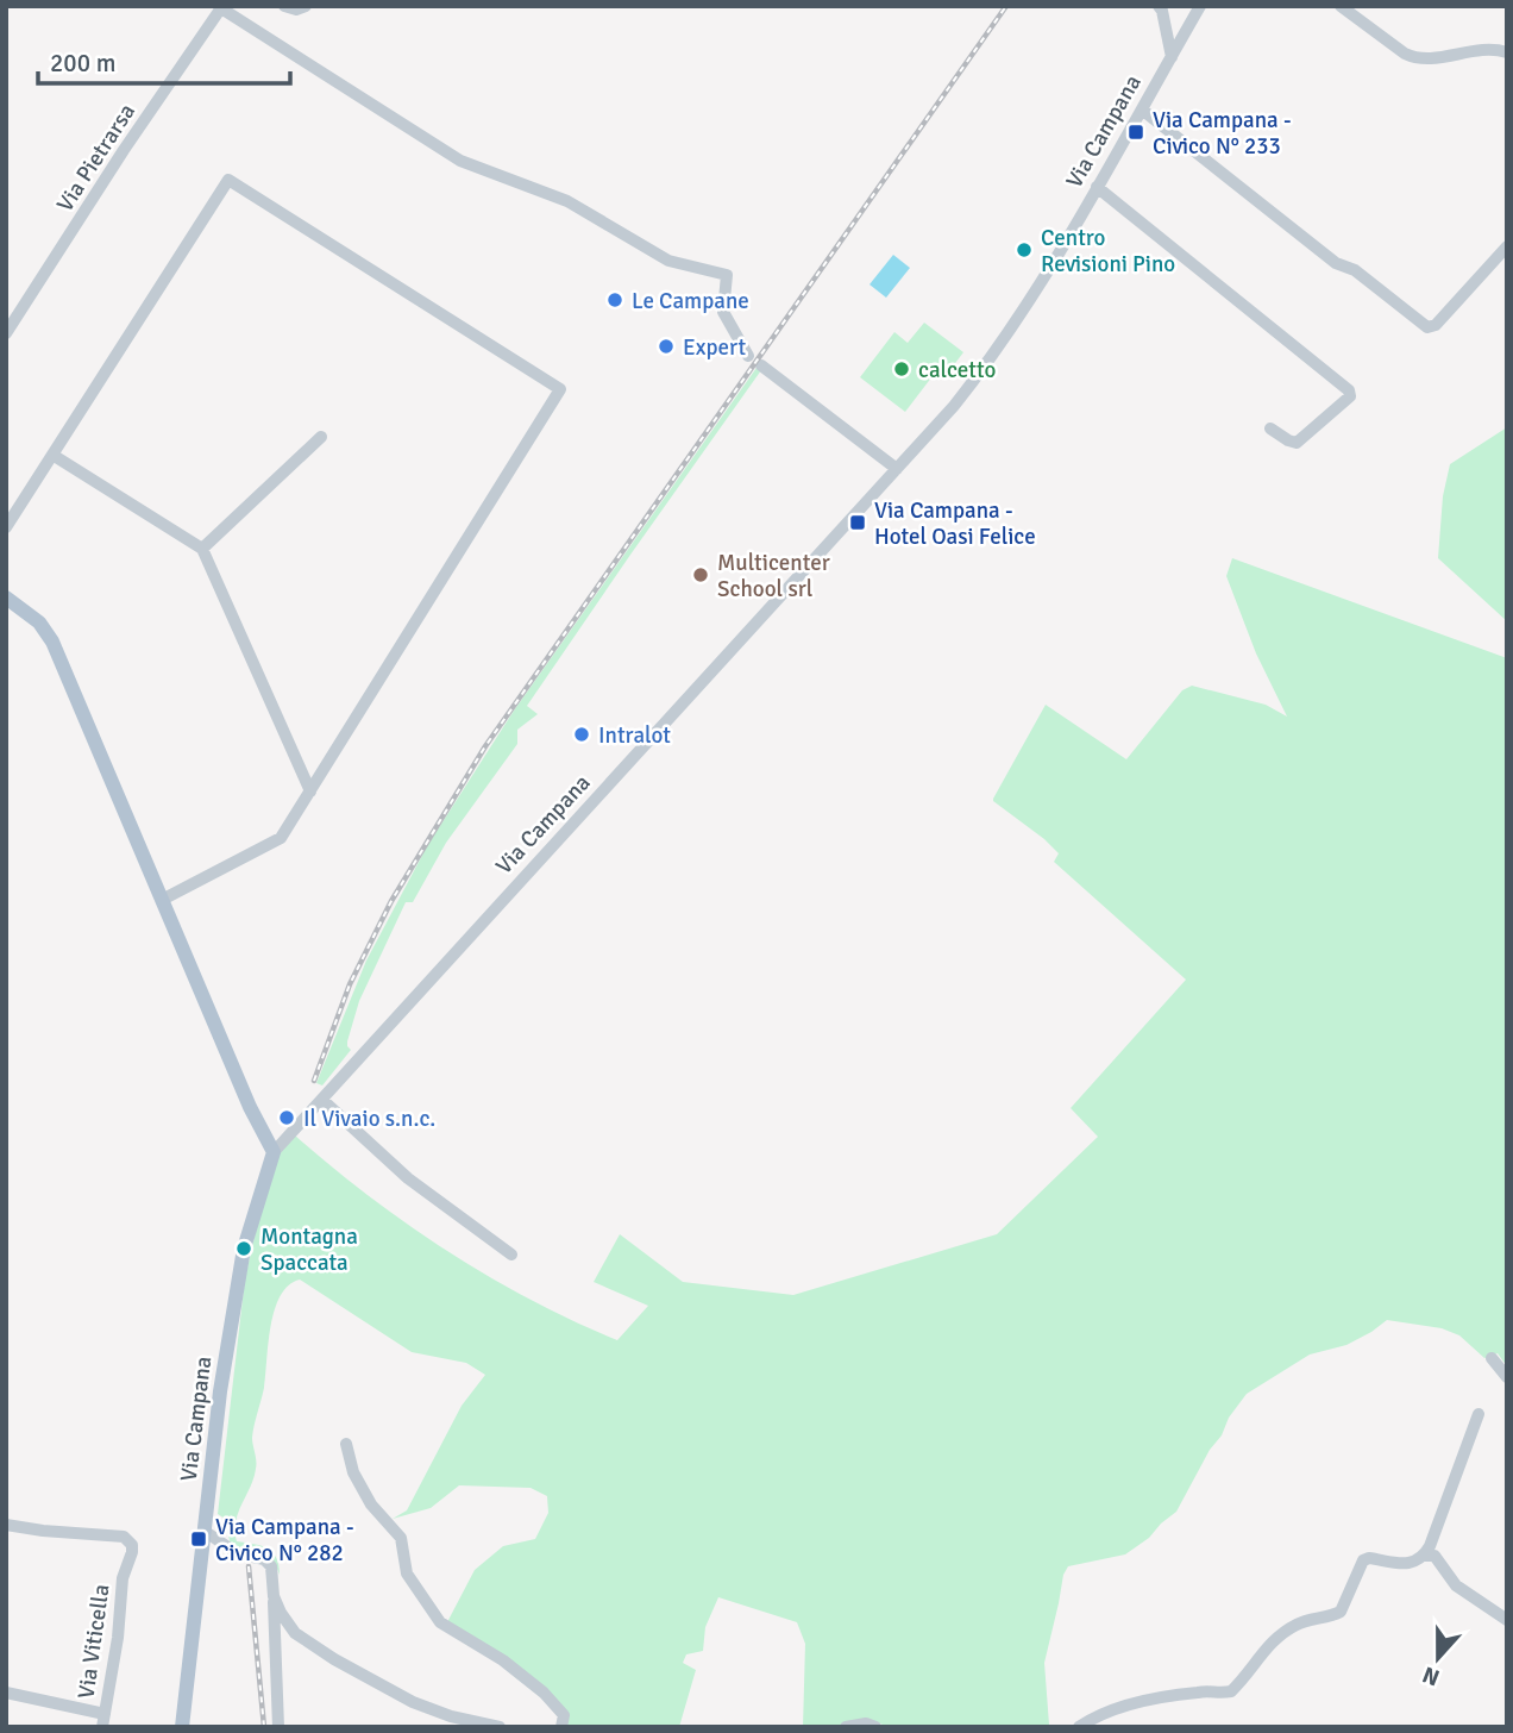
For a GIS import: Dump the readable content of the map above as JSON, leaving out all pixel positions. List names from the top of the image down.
{
  "streets": {
    "main road": ["Via Campana"],
    "street": ["Via Pietrarsa", "Via Viticella"]
  },
  "places": {
    "transit": ["Via Campana - Civico N° 233", "Via Campana - Hotel Oasi Felice", "Via Campana - Civico N° 282"],
    "other": [
      "Centro Revisioni Pino",
      "Le Campane",
      "Expert",
      "calcetto",
      "Multicenter School srl",
      "Intralot",
      "Il Vivaio s.n.c.",
      "Montagna Spaccata"
    ]
  },
  "scale_bar": "200 m",
  "north": "bottom"
}
